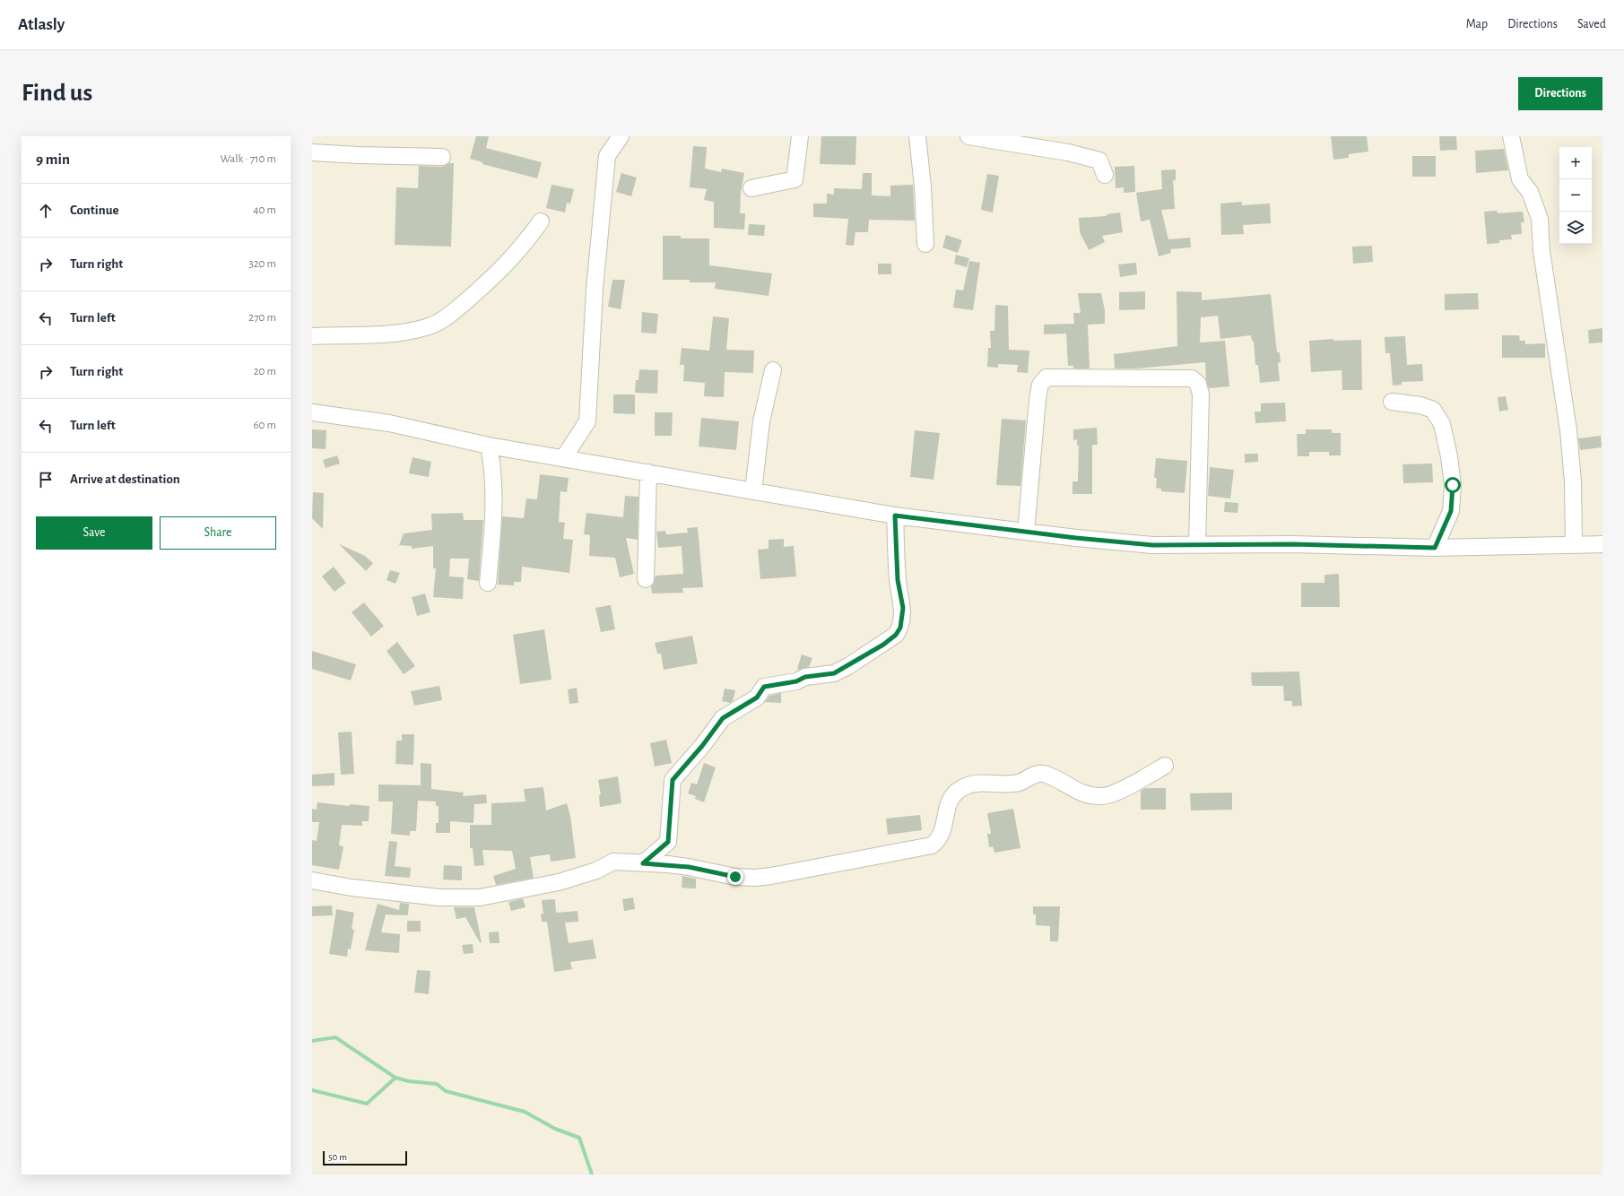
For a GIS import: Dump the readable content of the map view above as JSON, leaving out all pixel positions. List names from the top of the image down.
{
  "scale_bar": "50 m",
  "page": {
    "header": "Atlasly",
    "nav": ["Map", "Directions", "Saved"],
    "buttons": [
      "Directions",
      ["Save", "Share"]
    ],
    "title": "Find us",
    "heading": ["9 min", "Walk · 710 m"],
    "map_buttons": ["+", "−"],
    "list": [
      ["Continue", "40 m"],
      ["Turn right", "320 m"],
      ["Turn left", "270 m"],
      ["Turn right", "20 m"],
      ["Turn left", "60 m"],
      "Arrive at destination"
    ],
    "scale": "50 m"
  }
}
